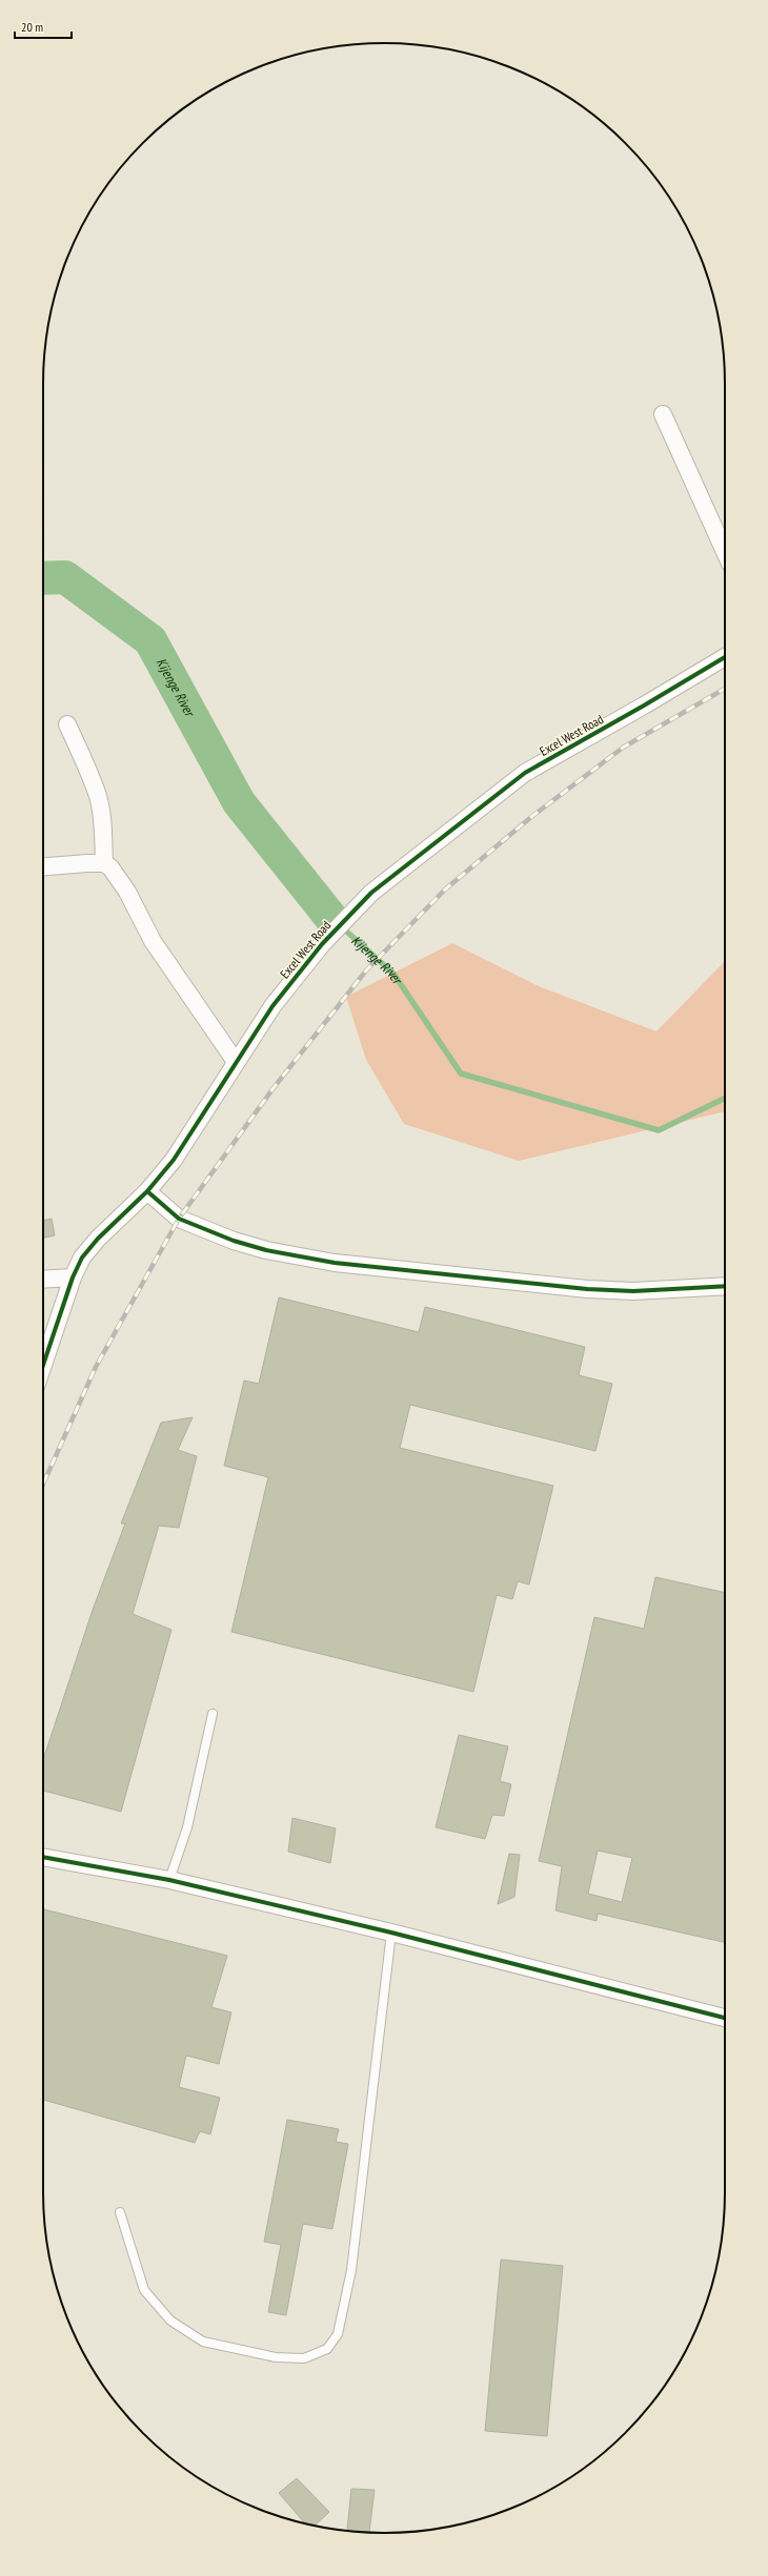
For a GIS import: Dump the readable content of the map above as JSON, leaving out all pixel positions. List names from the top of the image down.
{
  "streets": {
    "street": ["Excel West Road"]
  },
  "water": ["Kijenge River"],
  "scale_bar": "20 m"
}
